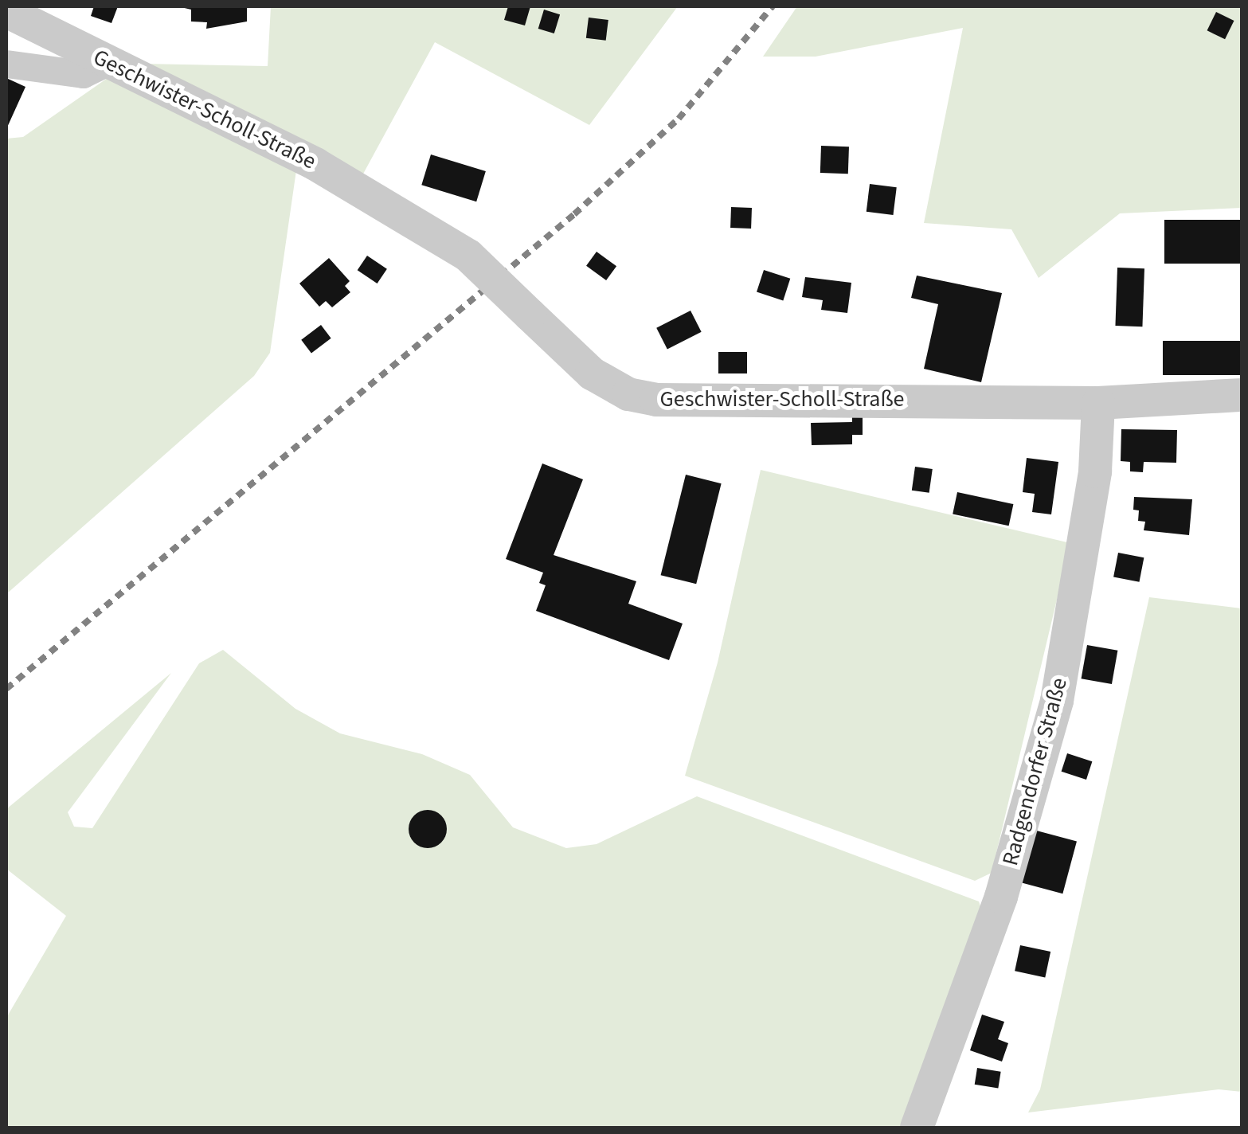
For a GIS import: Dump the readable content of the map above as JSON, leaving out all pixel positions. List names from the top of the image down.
{
  "streets": {
    "street": ["Geschwister-Scholl-Straße", "Radgendorfer Straße"]
  },
  "crossings": [
    ["Geschwister-Scholl-Straße", "Radgendorfer Straße"]
  ]
}
